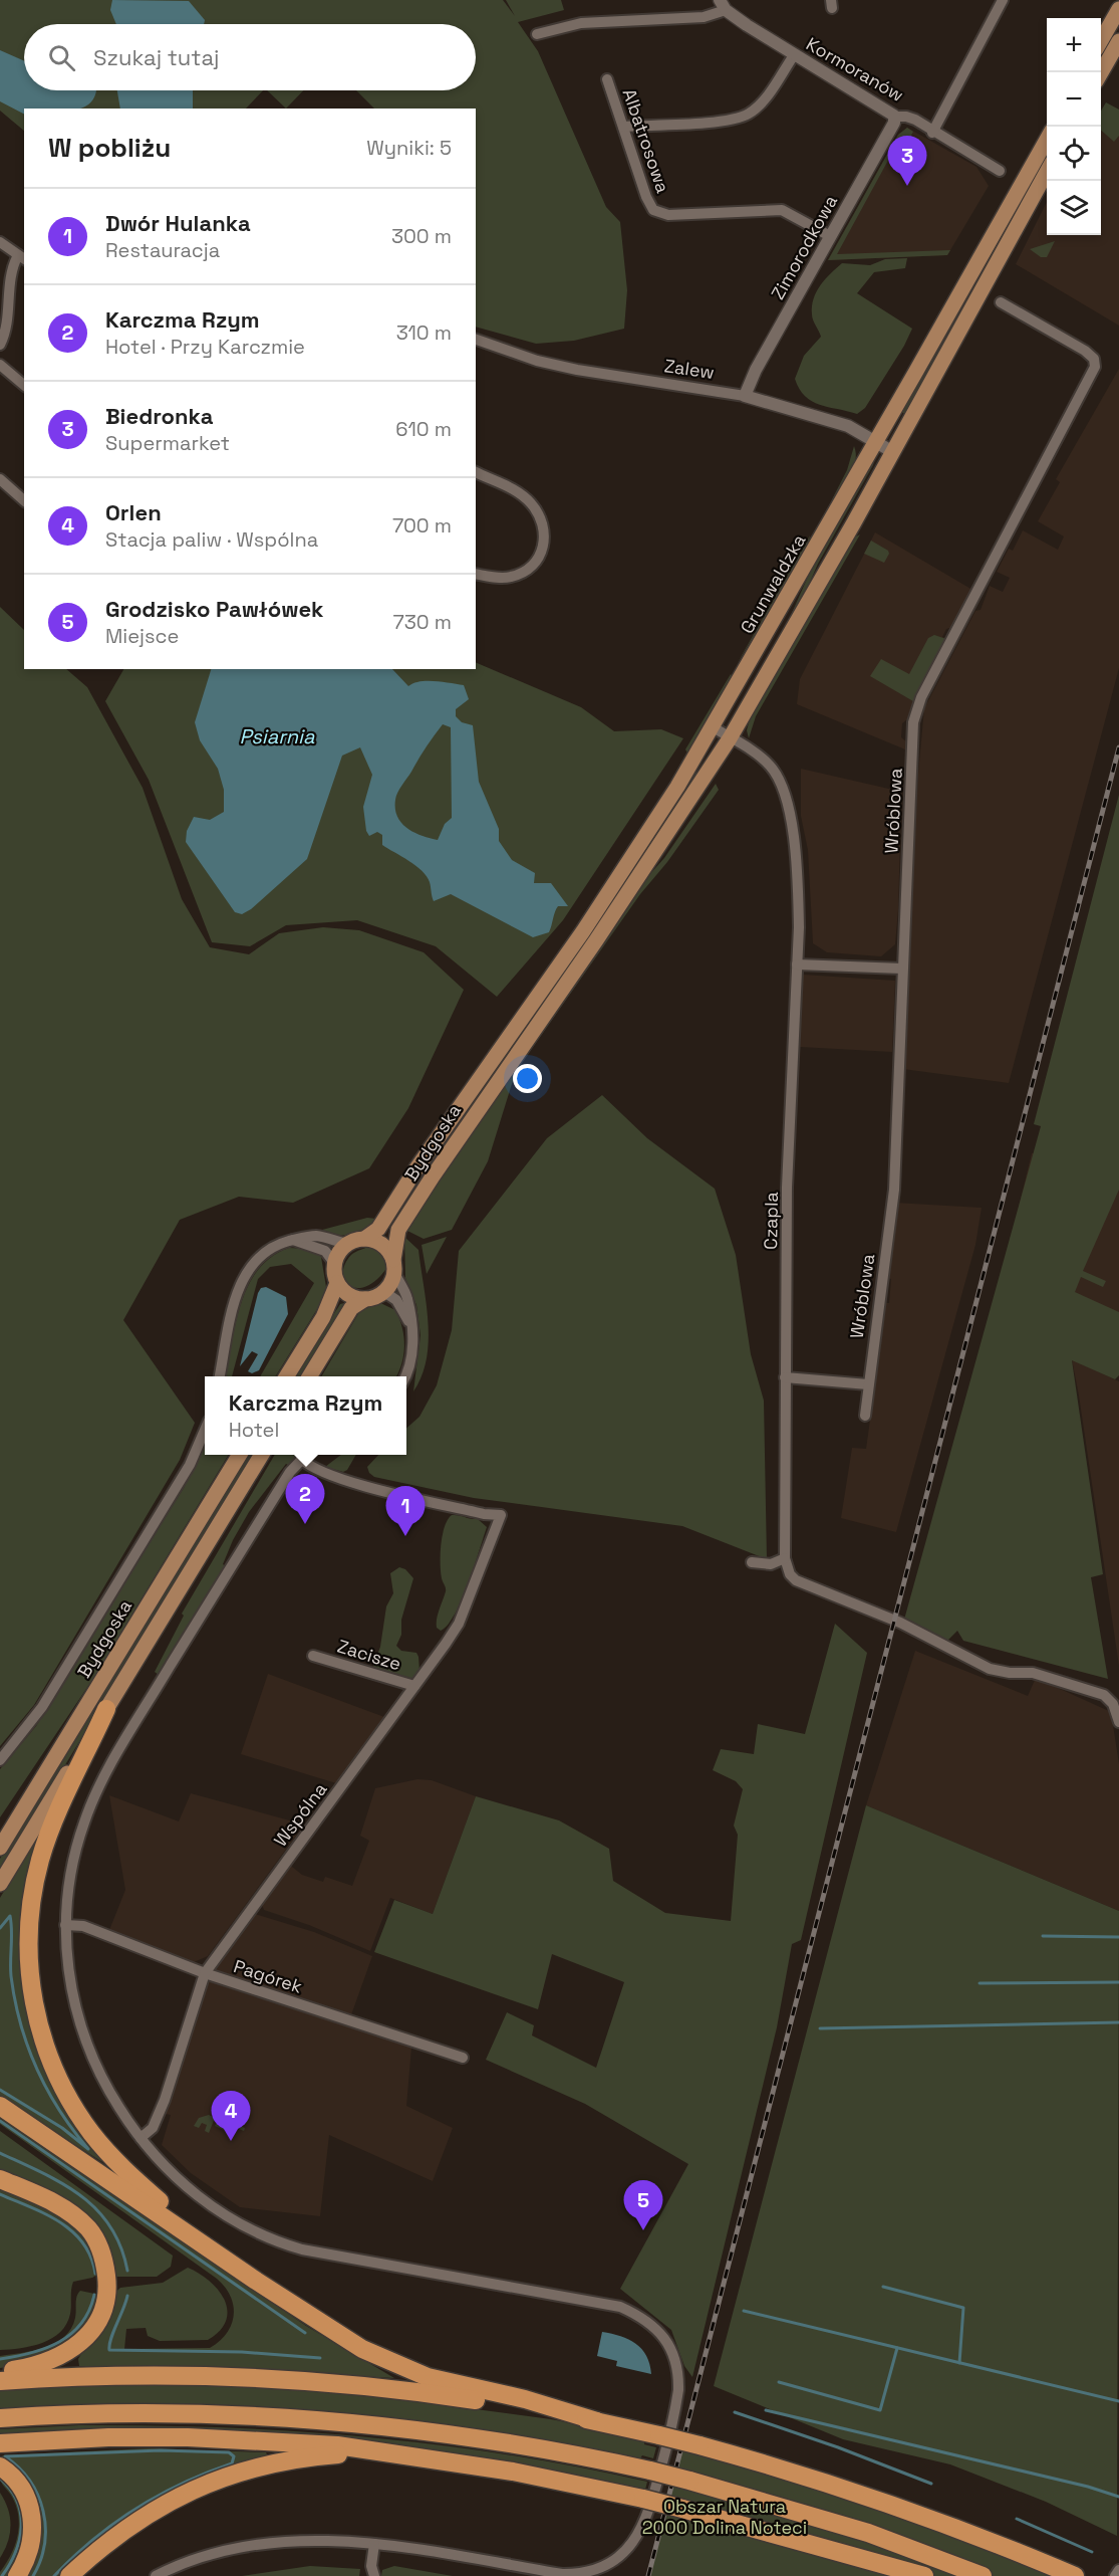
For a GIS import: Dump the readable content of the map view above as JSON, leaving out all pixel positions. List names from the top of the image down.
{
  "streets": {
    "main road": ["Grunwaldzka", "Bydgoska"],
    "street": [
      "Kormoranów",
      "Albatrosowa",
      "Zimorodkowa",
      "Zalew",
      "Wróblowa",
      "Czapla",
      "Zacisze",
      "Wspólna",
      "Pagórek"
    ]
  },
  "crossings": [
    ["Kormoranów", "Zimorodkowa"],
    ["Albatrosowa", "Zimorodkowa"],
    ["Zimorodkowa", "Zalew"],
    ["Zalew", "Grunwaldzka"],
    ["Grunwaldzka", "Bydgoska"],
    ["Grunwaldzka", "Czapla"],
    ["Bydgoska", "Czapla"],
    ["Zacisze", "Wspólna"],
    ["Wspólna", "Pagórek"]
  ],
  "water": ["Psiarnia"],
  "parks": ["Obszar Natura 2000 Dolina Noteci"],
  "page": {
    "map_buttons": ["+", "−"],
    "search": "Szukaj tutaj",
    "heading": ["W pobliżu", "Wyniki: 5"],
    "pins": [
      "3",
      "2",
      "1",
      "4",
      "5"
    ],
    "list": [
      {
        "mark": "1",
        "name": "Dwór Hulanka",
        "note": "Restauracja",
        "value": "300 m"
      },
      {
        "mark": "2",
        "name": "Karczma Rzym",
        "note": "Hotel · Przy Karczmie",
        "value": "310 m"
      },
      {
        "mark": "3",
        "name": "Biedronka",
        "note": "Supermarket",
        "value": "610 m"
      },
      {
        "mark": "4",
        "name": "Orlen",
        "note": "Stacja paliw · Wspólna",
        "value": "700 m"
      },
      {
        "mark": "5",
        "name": "Grodzisko Pawłówek",
        "note": "Miejsce",
        "value": "730 m"
      }
    ],
    "popup": ["Karczma Rzym", "Hotel"]
  }
}
